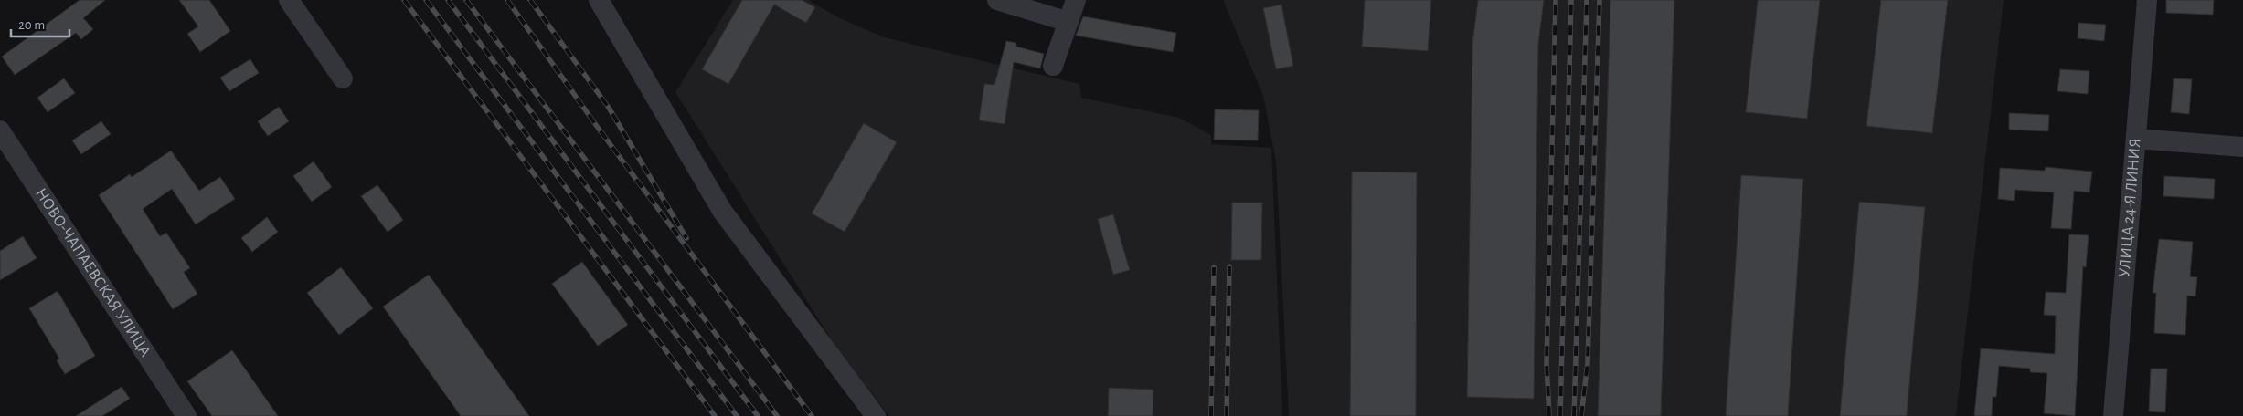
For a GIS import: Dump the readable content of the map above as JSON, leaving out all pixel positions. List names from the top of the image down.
{
  "streets": {
    "street": ["УЛИЦА 24-Я ЛИНИЯ", "НОВО-ЧАПАЕВСКАЯ УЛИЦА"]
  },
  "scale_bar": "20 m"
}
